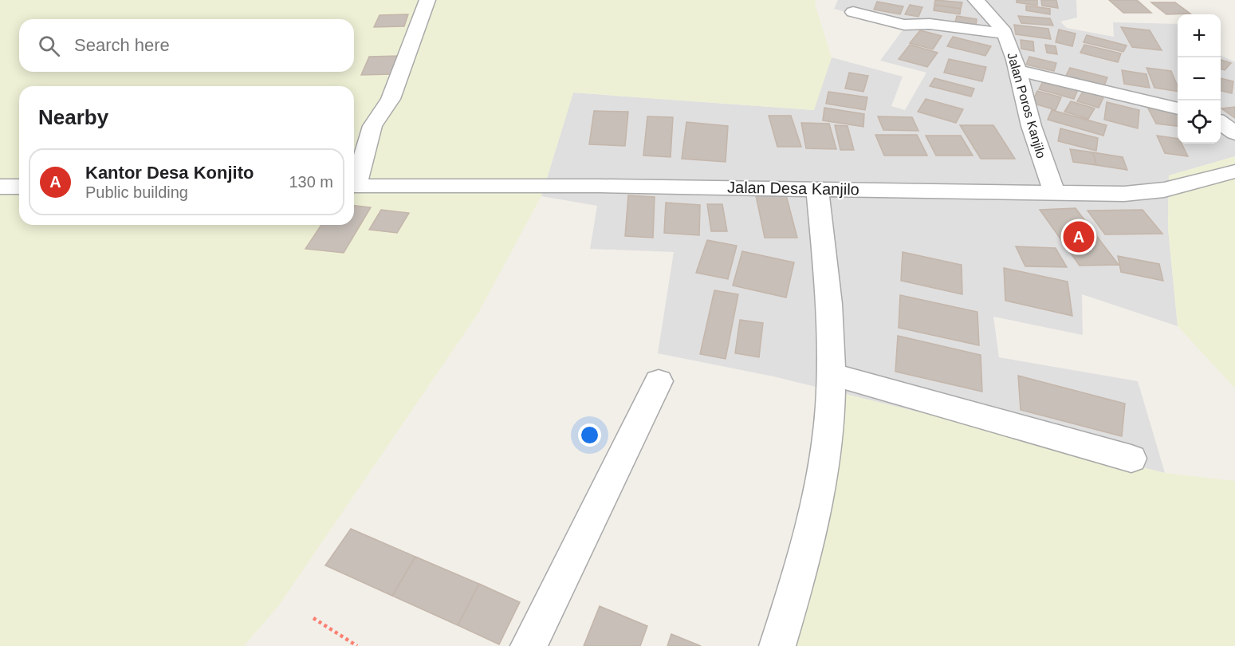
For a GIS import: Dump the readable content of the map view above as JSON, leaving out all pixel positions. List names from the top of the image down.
{
  "streets": {
    "street": ["Jalan Poros Kanjilo", "Jalan Desa Kanjilo"]
  },
  "crossings": [
    ["Jalan Poros Kanjilo", "Jalan Desa Kanjilo"]
  ],
  "page": {
    "map_buttons": ["+", "−"],
    "search": "Search here",
    "heading": "Nearby",
    "list": [
      {
        "mark": "A",
        "name": "Kantor Desa Konjito",
        "note": "Public building",
        "value": "130 m"
      }
    ],
    "pins": "A"
  }
}
